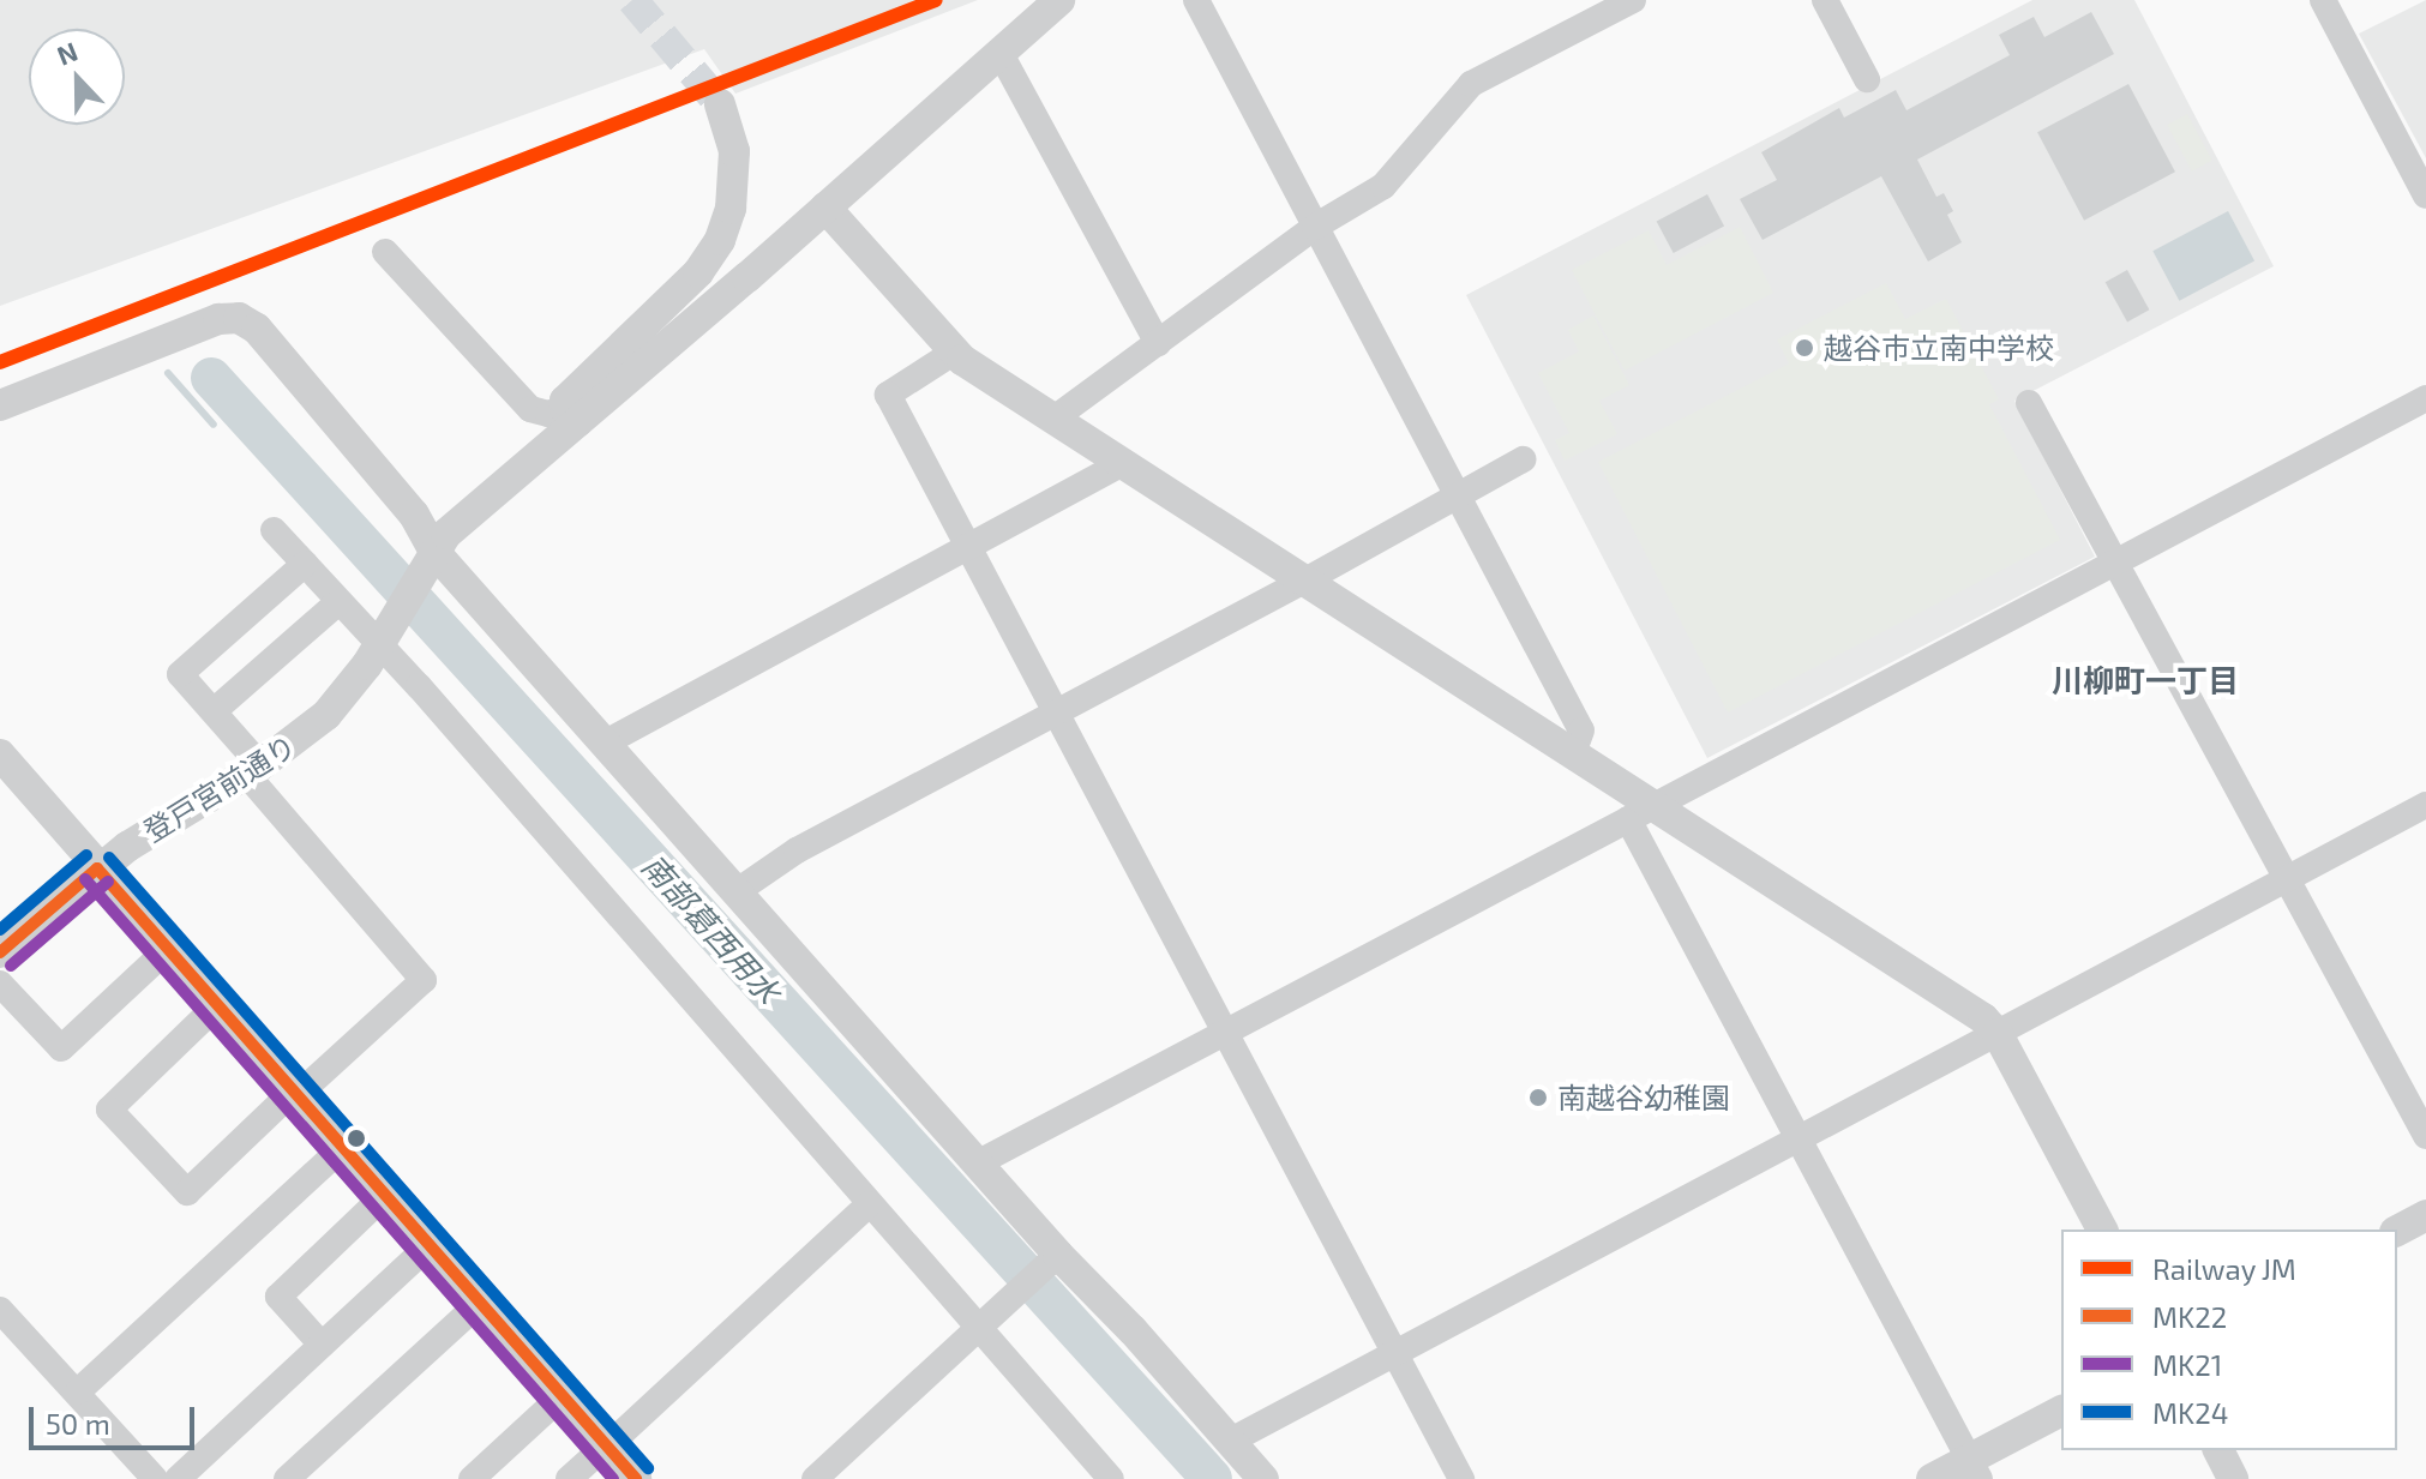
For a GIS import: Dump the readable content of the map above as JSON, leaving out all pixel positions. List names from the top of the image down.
{
  "streets": {
    "street": ["登戸宮前通り"]
  },
  "districts": ["川柳町一丁目"],
  "water": ["南部葛西用水"],
  "places": ["越谷市立南中学校", "南越谷幼稚園"],
  "lines": [
    "rail line JM",
    "transit line MK24",
    "transit line MK22",
    "transit line MK21"
  ],
  "legend": [
    "Railway JM",
    "MK22",
    "MK21",
    "MK24"
  ],
  "scale_bar": "50 m",
  "north": "top"
}
